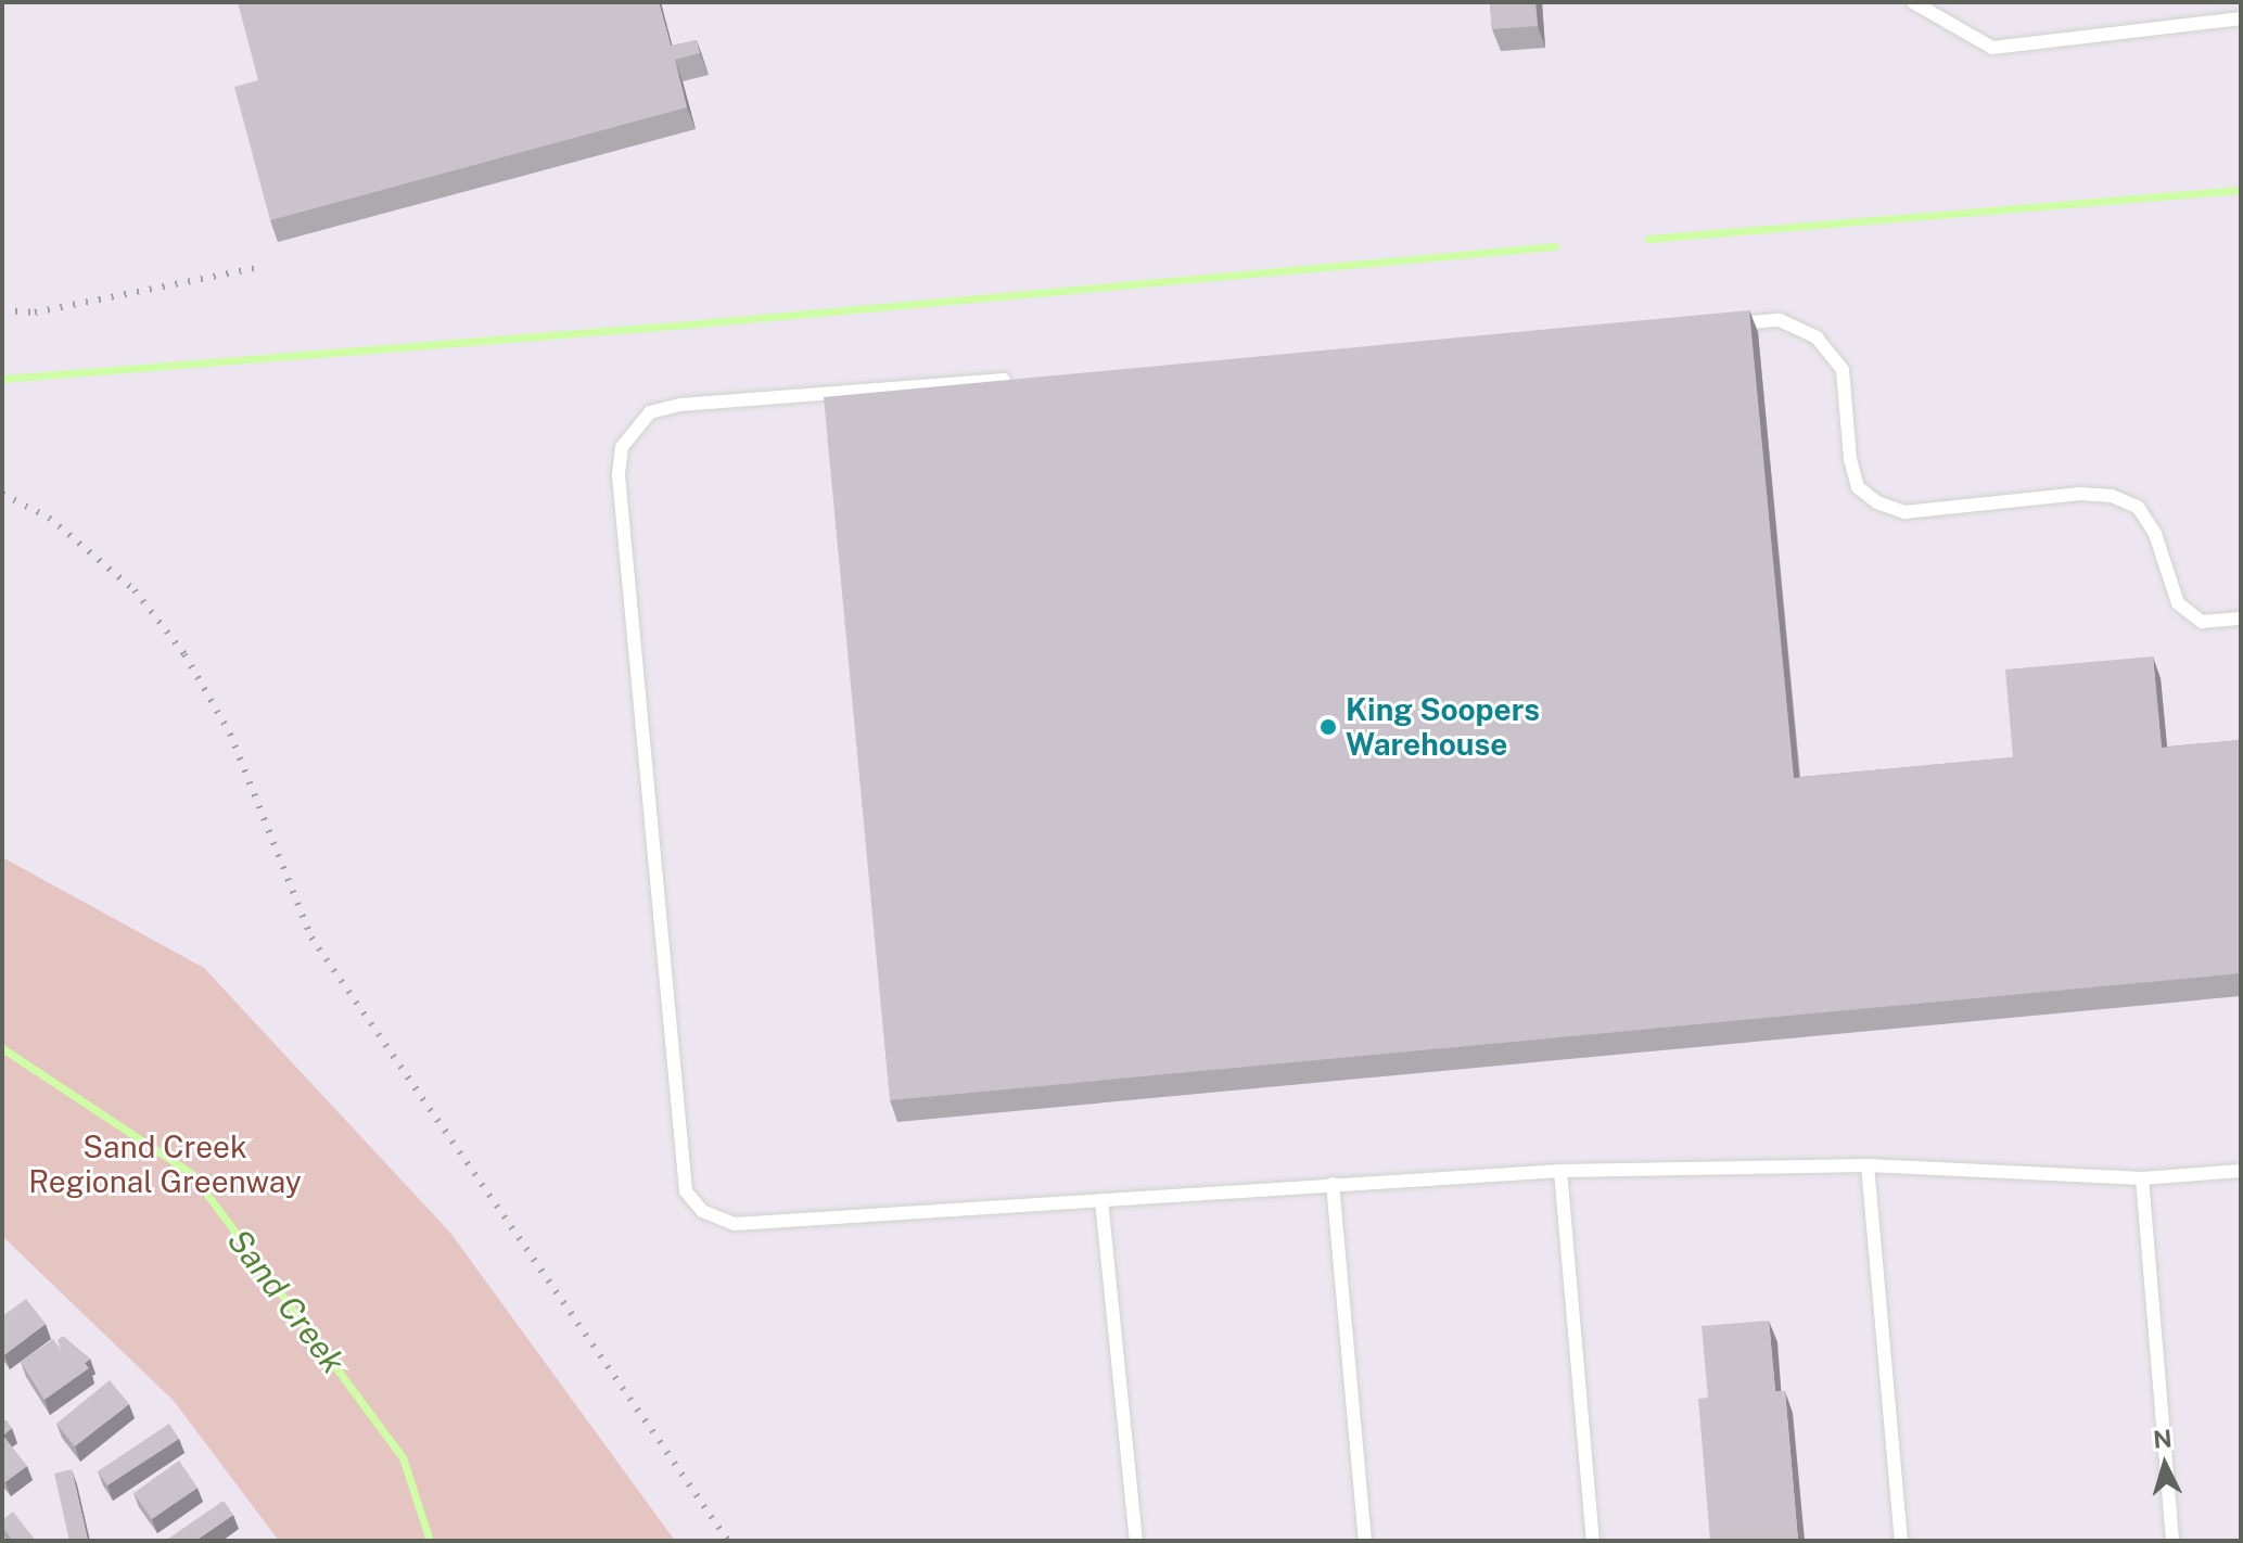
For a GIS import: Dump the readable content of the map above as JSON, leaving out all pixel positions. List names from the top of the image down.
{
  "water": ["Sand Creek"],
  "parks": ["Sand Creek Regional Greenway"],
  "places": ["King Soopers Warehouse"],
  "north": "top"
}
